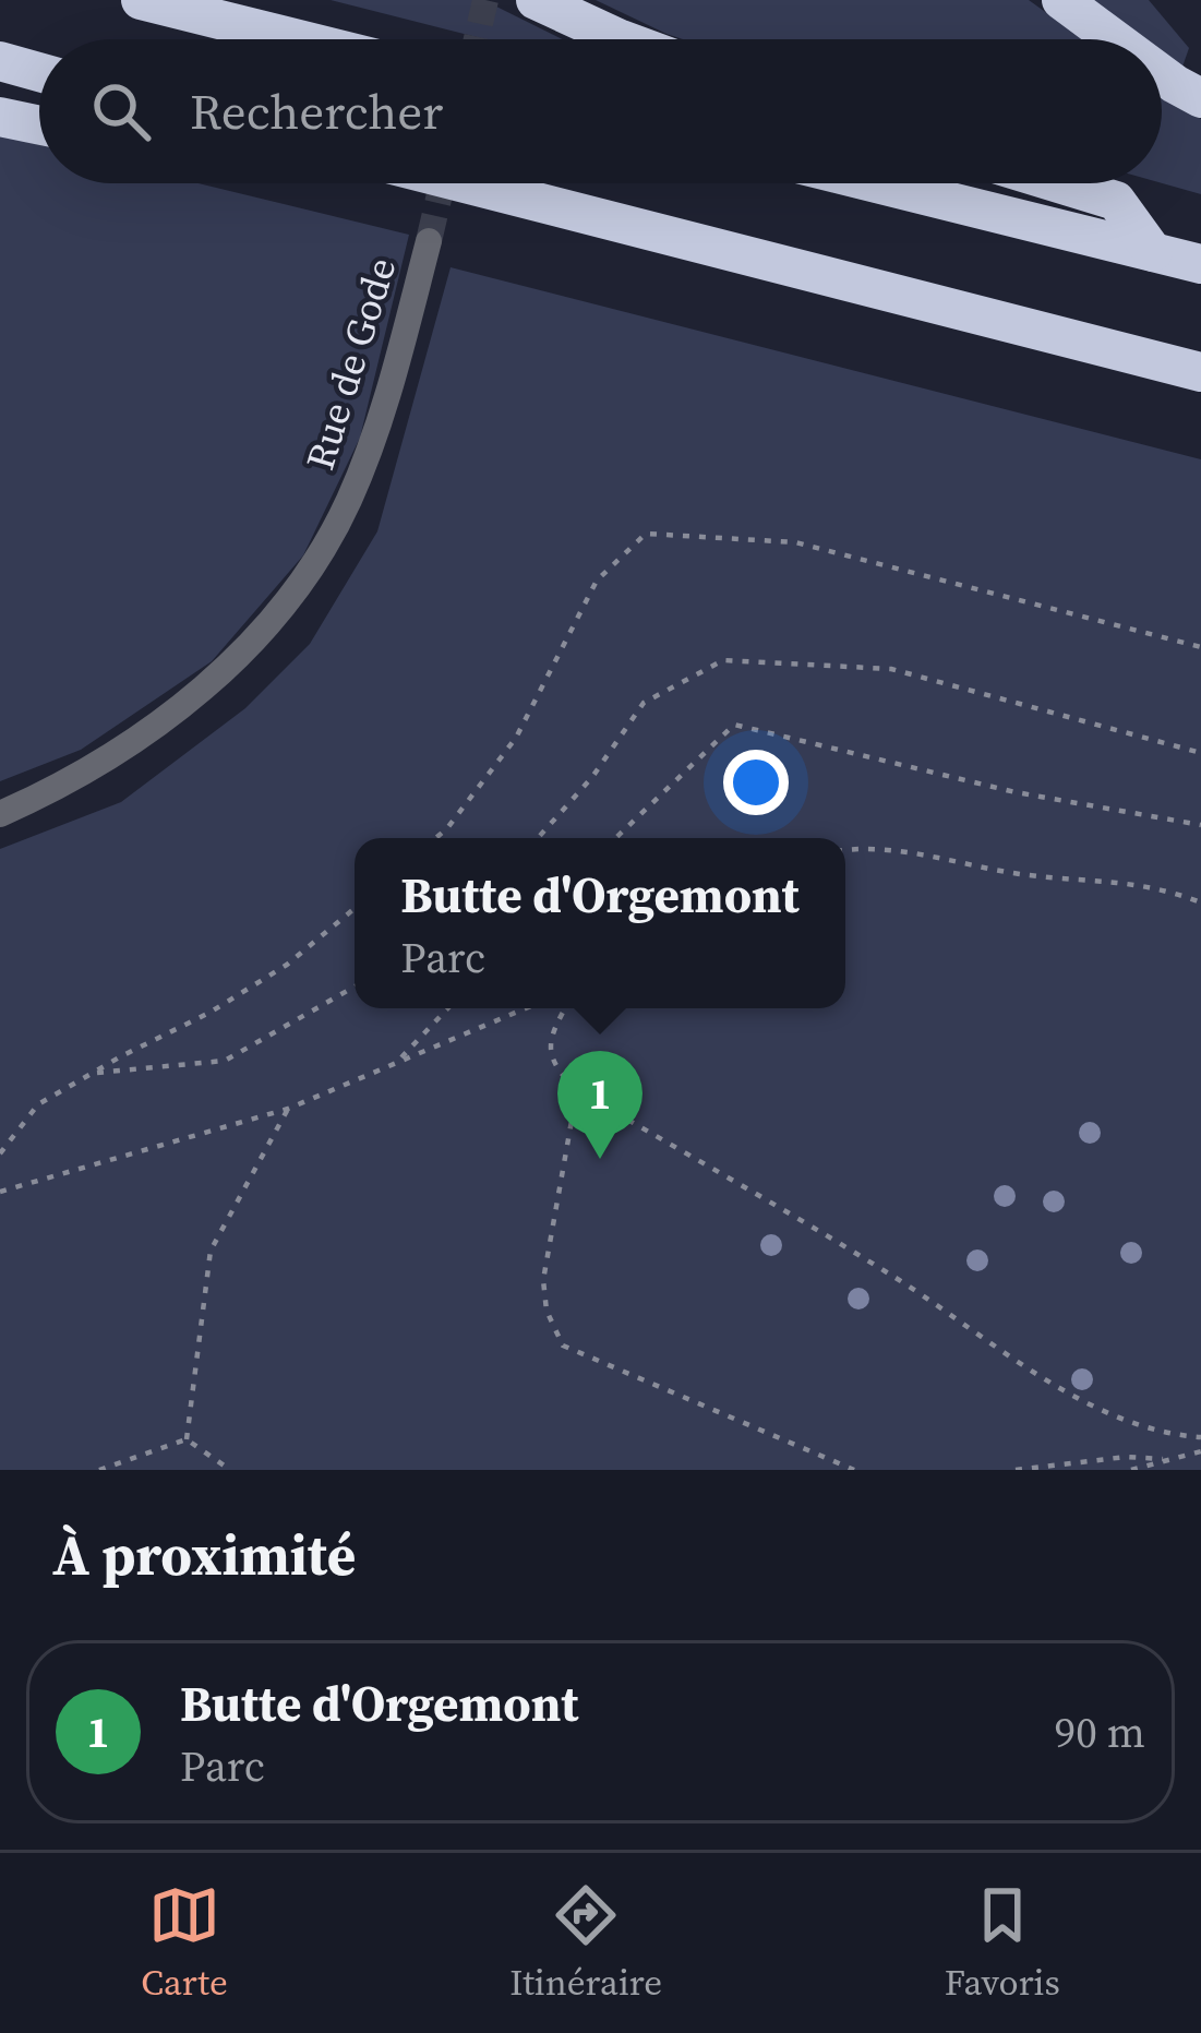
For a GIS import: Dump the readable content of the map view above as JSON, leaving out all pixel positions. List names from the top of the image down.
{
  "streets": {
    "street": ["Rue de Gode"]
  },
  "page": {
    "search": "Rechercher",
    "popup": ["Butte d'Orgemont", "Parc"],
    "pins": "1",
    "heading": "À proximité",
    "list": [
      {
        "mark": "1",
        "name": "Butte d'Orgemont",
        "note": "Parc",
        "value": "90 m"
      }
    ],
    "nav": ["Carte", "Itinéraire", "Favoris"]
  }
}
